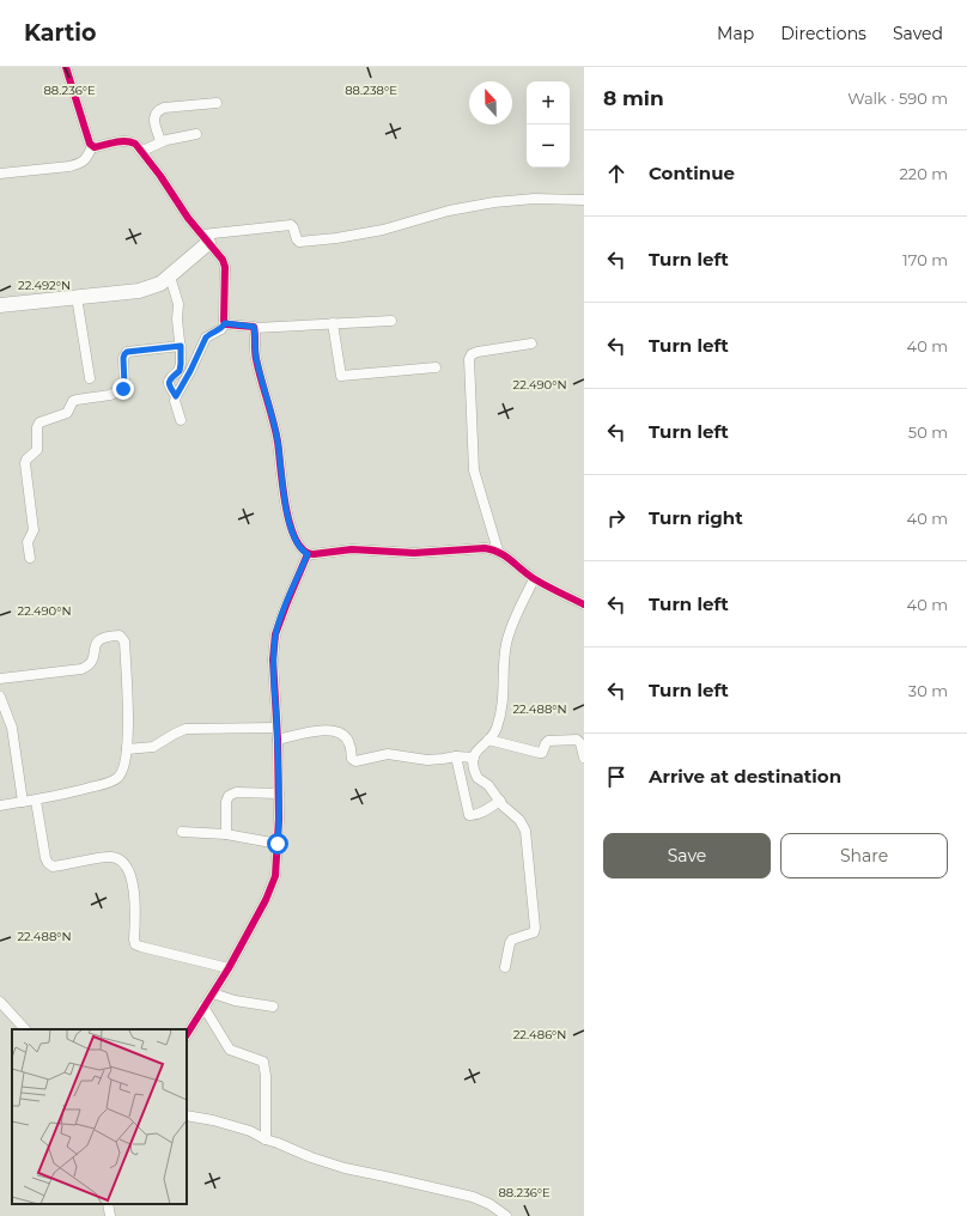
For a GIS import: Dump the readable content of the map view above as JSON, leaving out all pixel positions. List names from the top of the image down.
{
  "north": "top",
  "page": {
    "header": "Kartio",
    "nav": ["Map", "Directions", "Saved"],
    "heading": ["8 min", "Walk · 590 m"],
    "map_buttons": ["+", "−"],
    "list": [
      ["Continue", "220 m"],
      ["Turn left", "170 m"],
      ["Turn left", "40 m"],
      ["Turn left", "50 m"],
      ["Turn right", "40 m"],
      ["Turn left", "40 m"],
      ["Turn left", "30 m"],
      "Arrive at destination"
    ],
    "buttons": ["Save", "Share"]
  },
  "coordinates": [
    "88.236°E",
    "88.238°E",
    "22.492°N",
    "22.490°N",
    "22.488°N",
    "22.486°N"
  ]
}
